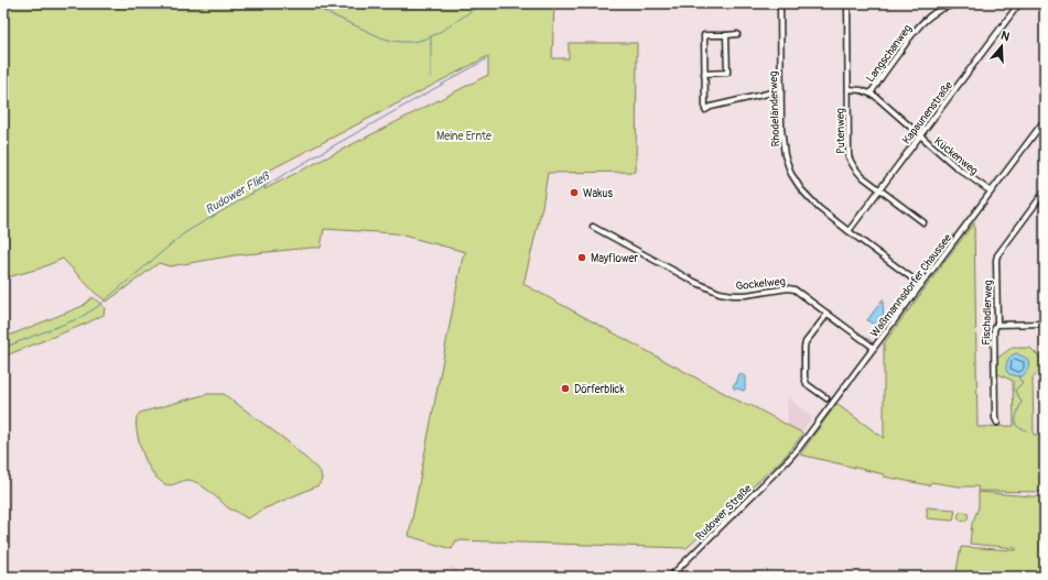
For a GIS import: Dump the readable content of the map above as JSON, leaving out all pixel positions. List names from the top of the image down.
{
  "streets": {
    "street": [
      "Langschanweg",
      "Rhodeländerweg",
      "Kapaunenstraße",
      "Putenweg",
      "Kückenweg",
      "Gockelweg",
      "Waßmannsdorfer Chaussee",
      "Fischadlerweg",
      "Rudower Straße"
    ]
  },
  "crossings": [
    ["Langschanweg", "Kückenweg"],
    ["Rhodeländerweg", "Kapaunenstraße"],
    ["Rhodeländerweg", "Waßmannsdorfer Chaussee"],
    ["Kapaunenstraße", "Putenweg"],
    ["Kapaunenstraße", "Kückenweg"],
    ["Putenweg", "Kückenweg"],
    ["Kückenweg", "Waßmannsdorfer Chaussee"],
    ["Gockelweg", "Waßmannsdorfer Chaussee"],
    ["Waßmannsdorfer Chaussee", "Rudower Straße"]
  ],
  "water": ["Rudower Fließ"],
  "parks": ["Meine Ernte"],
  "places": ["Wakus", "Mayflower", "Dörferblick"],
  "north": "top"
}
